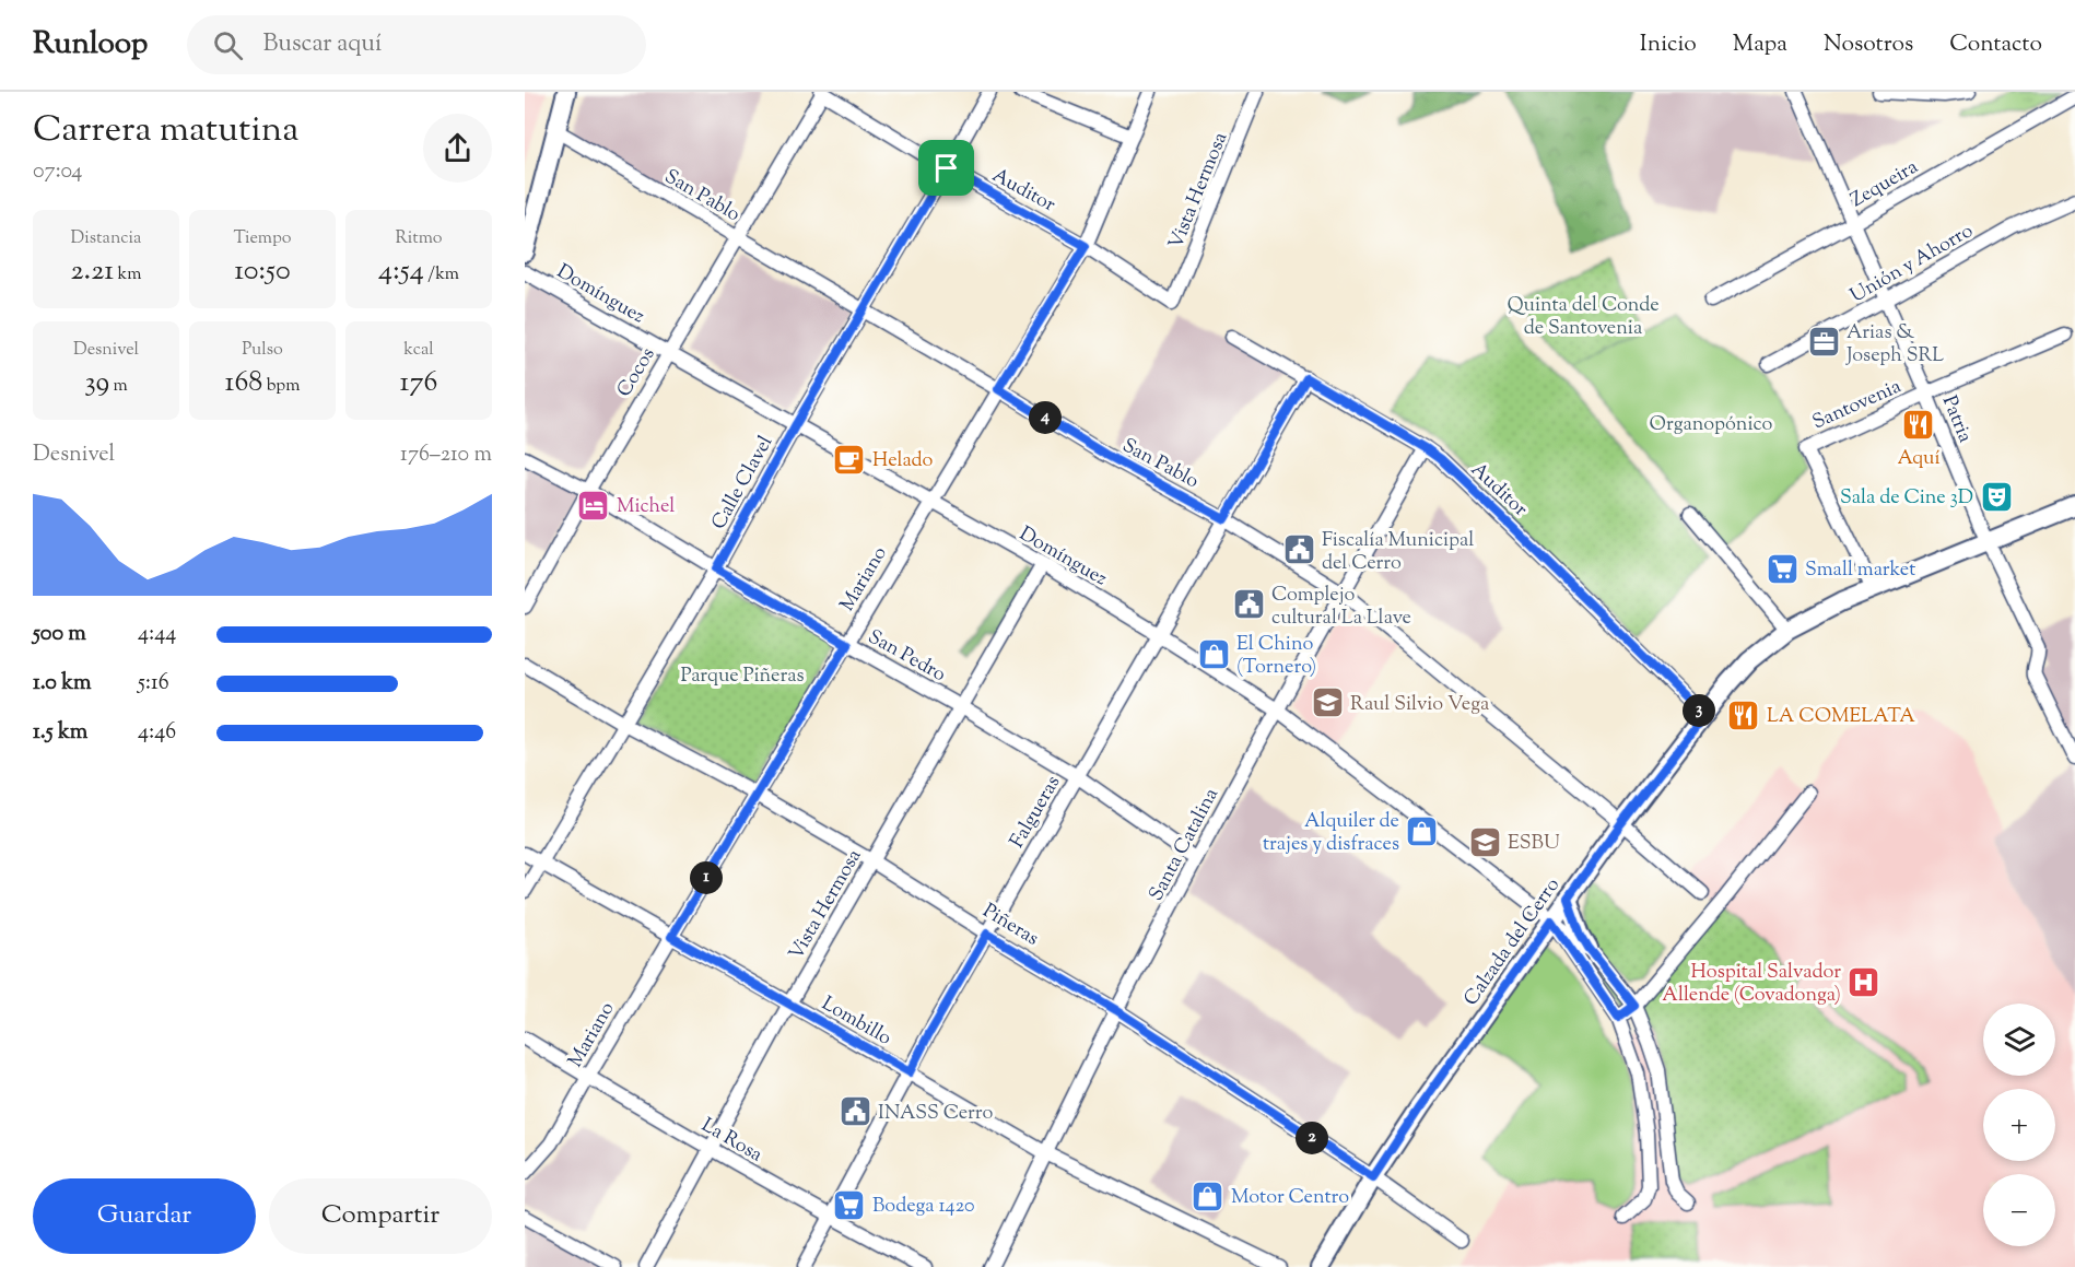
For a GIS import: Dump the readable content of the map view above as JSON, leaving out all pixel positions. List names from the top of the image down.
{
  "streets": {
    "main road": ["Calzada del Cerro"],
    "street": [
      "Zequeira",
      "Auditor",
      "Vista Hermosa",
      "San Pablo",
      "Unión y Ahorro",
      "Domínguez",
      "Cocos",
      "Santovenia",
      "Patria",
      "Calle Clavel",
      "Mariano",
      "San Pedro",
      "Falgueras",
      "Santa Catalina",
      "Piñeras",
      "Lombillo",
      "La Rosa"
    ]
  },
  "crossings": [
    ["Zequeira", "Patria"],
    ["Auditor", "Vista Hermosa"],
    ["Auditor", "Cocos"],
    ["Auditor", "Calle Clavel"],
    ["Auditor", "Mariano"],
    ["Auditor", "Falgueras"],
    ["Auditor", "Santa Catalina"],
    ["Auditor", "Calzada del Cerro"],
    ["Vista Hermosa", "Domínguez"],
    ["Vista Hermosa", "San Pedro"],
    ["Vista Hermosa", "Piñeras"],
    ["Vista Hermosa", "Lombillo"],
    ["Vista Hermosa", "La Rosa"],
    ["San Pablo", "Cocos"],
    ["San Pablo", "Calle Clavel"],
    ["San Pablo", "Mariano"],
    ["San Pablo", "Falgueras"],
    ["San Pablo", "Santa Catalina"],
    ["San Pablo", "Calzada del Cerro"],
    ["Unión y Ahorro", "Patria"],
    ["Domínguez", "Cocos"],
    ["Domínguez", "Calle Clavel"],
    ["Domínguez", "Mariano"],
    ["Domínguez", "Falgueras"],
    ["Domínguez", "Santa Catalina"],
    ["Domínguez", "Calzada del Cerro"],
    ["Cocos", "San Pedro"],
    ["Santovenia", "Patria"],
    ["Santovenia", "Calzada del Cerro"],
    ["Patria", "Calzada del Cerro"],
    ["Calle Clavel", "San Pedro"],
    ["Calle Clavel", "Piñeras"],
    ["Calle Clavel", "Lombillo"],
    ["Mariano", "San Pedro"],
    ["Mariano", "Piñeras"],
    ["Mariano", "Lombillo"],
    ["Mariano", "La Rosa"],
    ["San Pedro", "Falgueras"],
    ["San Pedro", "Santa Catalina"],
    ["Falgueras", "Piñeras"],
    ["Falgueras", "Lombillo"],
    ["Falgueras", "La Rosa"],
    ["Santa Catalina", "Piñeras"],
    ["Santa Catalina", "Lombillo"],
    ["Piñeras", "Calzada del Cerro"]
  ],
  "parks": ["Quinta del Conde de Santovenia", "Organopónico", "Parque Piñeras"],
  "places": {
    "office": ["Arias & Joseph SRL"],
    "restaurant": ["Aquí", "LA COMELATA"],
    "cafe": ["Helado"],
    "theatre": ["Sala de Cine 3D"],
    "hotel": ["Michel"],
    "public building": ["Fiscalía Municipal del Cerro", "Complejo cultural La Llave", "INASS Cerro"],
    "supermarket": ["Small market", "Bodega 1420"],
    "shop": ["El Chino (Tornero)", "Alquiler de trajes y disfraces", "Motor Centro"],
    "school or university": ["Raul Silvio Vega", "ESBU"],
    "hospital": ["Hospital Salvador Allende (Covadonga)"]
  },
  "page": {
    "header": "Runloop",
    "search": "Buscar aquí",
    "nav": [
      "Inicio",
      "Mapa",
      "Nosotros",
      "Contacto"
    ],
    "heading": ["Carrera matutina", "07:04"],
    "stats": [
      ["Distancia", "2.21 km"],
      ["Tiempo", "10:50"],
      ["Ritmo", "4:54 /km"],
      ["Desnivel", "39 m"],
      ["Pulso", "168 bpm"],
      ["kcal", "176"]
    ],
    "pins": [
      "4",
      "3",
      "1",
      "2"
    ],
    "chart": ["Desnivel", "176–210 m"],
    "list": [
      {
        "name": "500 m",
        "note": "4:44"
      },
      {
        "name": "1.0 km",
        "note": "5:16"
      },
      {
        "name": "1.5 km",
        "note": "4:46"
      }
    ],
    "map_buttons": ["+", "−"],
    "buttons": ["Guardar", "Compartir"]
  }
}
